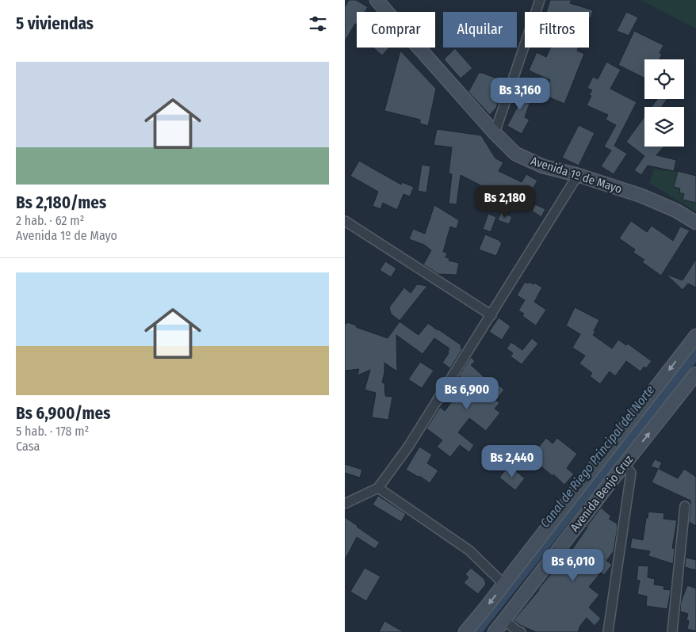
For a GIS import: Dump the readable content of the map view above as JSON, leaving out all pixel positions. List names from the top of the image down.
{
  "streets": {
    "main road": ["Avenida 1º de Mayo", "Avenida Benjo Cruz"]
  },
  "water": ["Canal de Riego Principal del Norte"],
  "page": {
    "heading": "5 viviendas",
    "chip": ["Comprar", "Alquilar", "Filtros"],
    "list": [
      {
        "name": "Bs 2,180/mes",
        "note": "2 hab. · 62 m² · Avenida 1º de Mayo"
      },
      {
        "name": "Bs 6,900/mes",
        "note": "5 hab. · 178 m² · Casa"
      }
    ],
    "price": [
      "Bs 3,160",
      "Bs 2,180",
      "Bs 6,900",
      "Bs 2,440",
      "Bs 6,010"
    ]
  }
}
